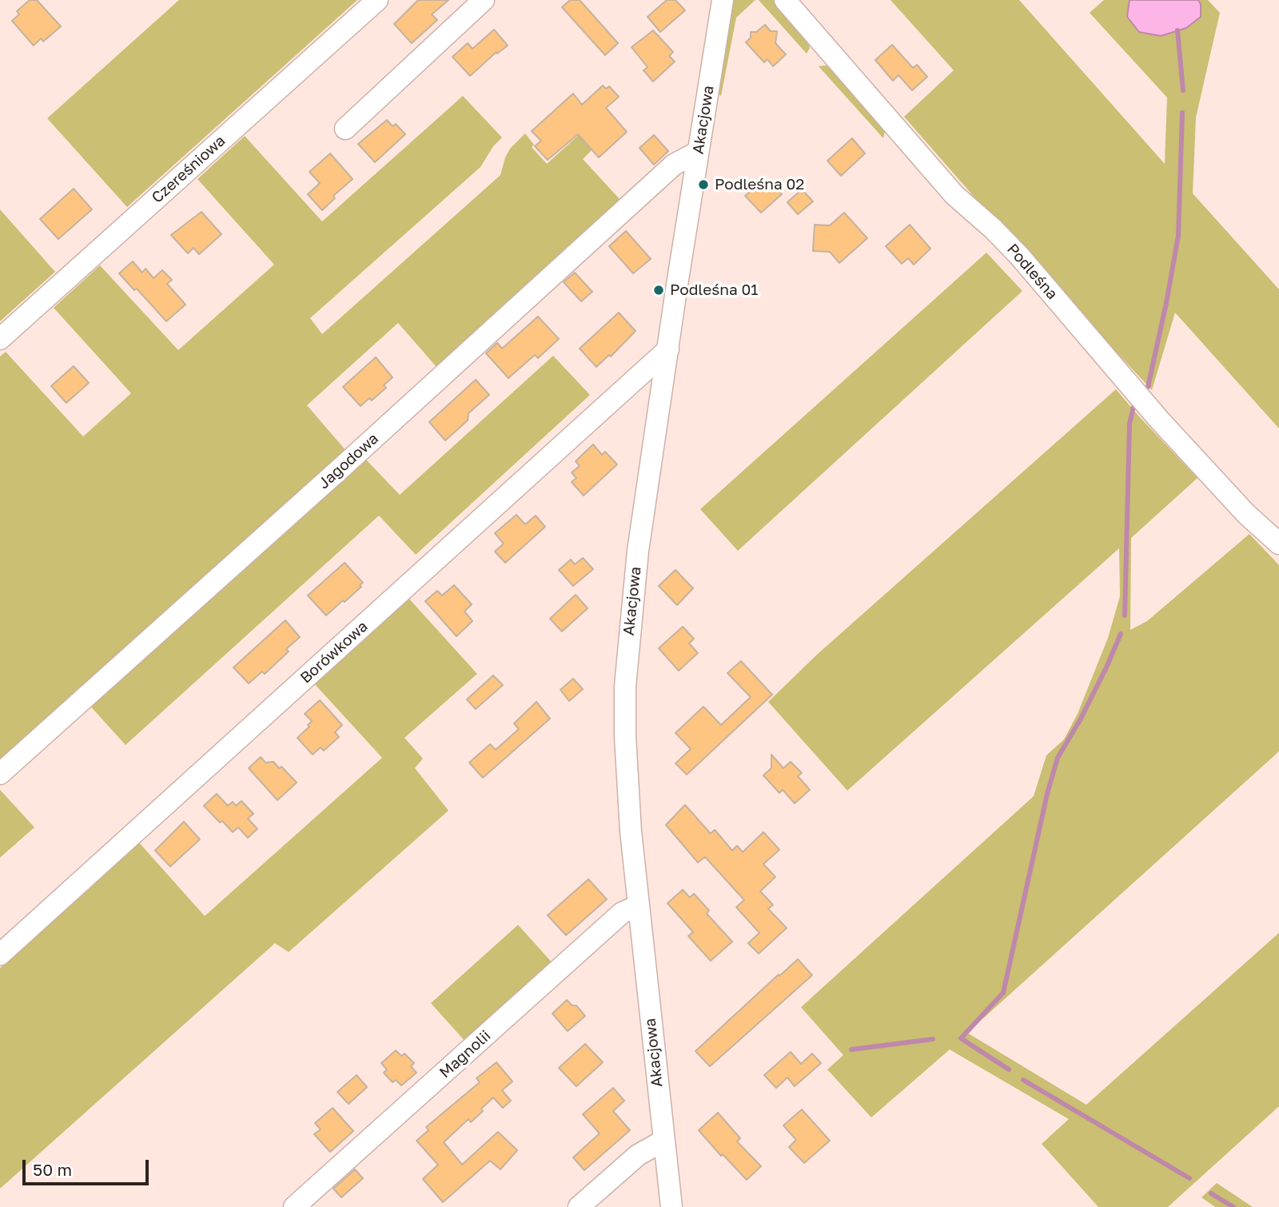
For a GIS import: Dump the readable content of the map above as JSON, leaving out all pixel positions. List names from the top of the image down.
{
  "streets": {
    "street": [
      "Akacjowa",
      "Czereśniowa",
      "Podleśna",
      "Jagodowa",
      "Borówkowa",
      "Magnolii"
    ]
  },
  "crossings": [
    ["Akacjowa", "Jagodowa"],
    ["Akacjowa", "Borówkowa"],
    ["Akacjowa", "Magnolii"]
  ],
  "places": ["Podleśna 02", "Podleśna 01"],
  "scale_bar": "50 m"
}
